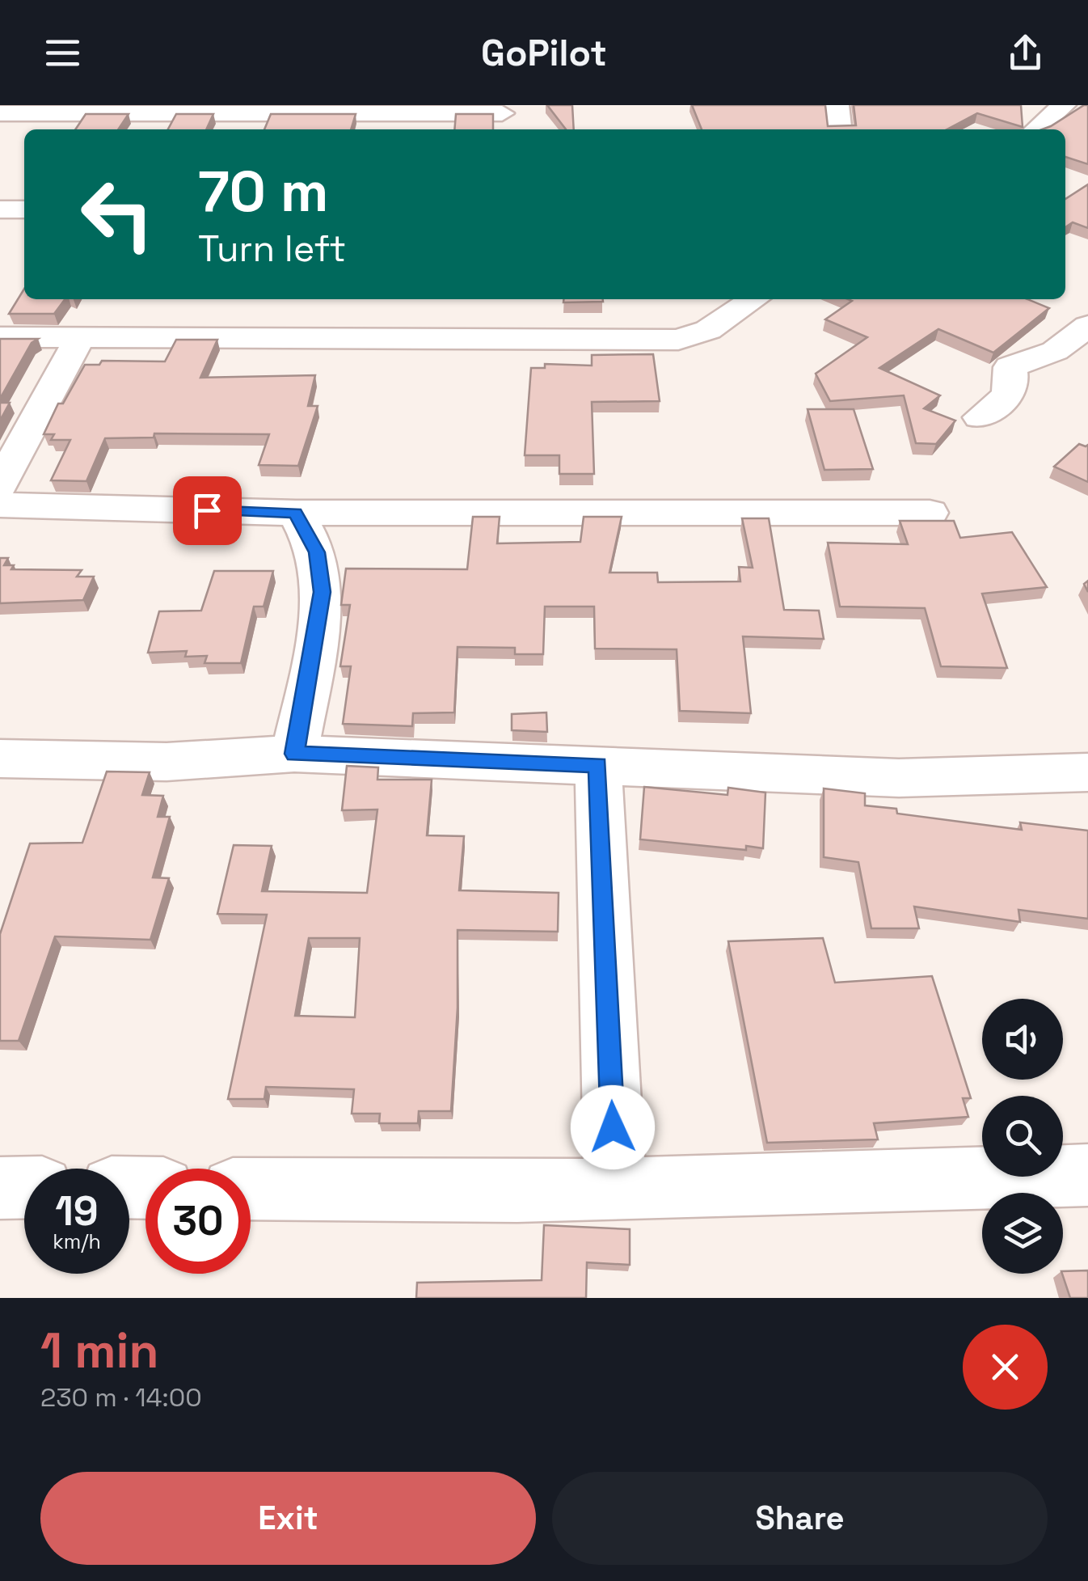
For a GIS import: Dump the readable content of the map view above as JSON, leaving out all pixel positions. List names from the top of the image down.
{
  "page": {
    "header": "GoPilot",
    "turn": ["70 m", "Turn left"],
    "speed": "19 km/h",
    "limit": "30",
    "heading": ["1 min", "230 m · 14:00"],
    "buttons": ["Exit", "Share"]
  }
}
